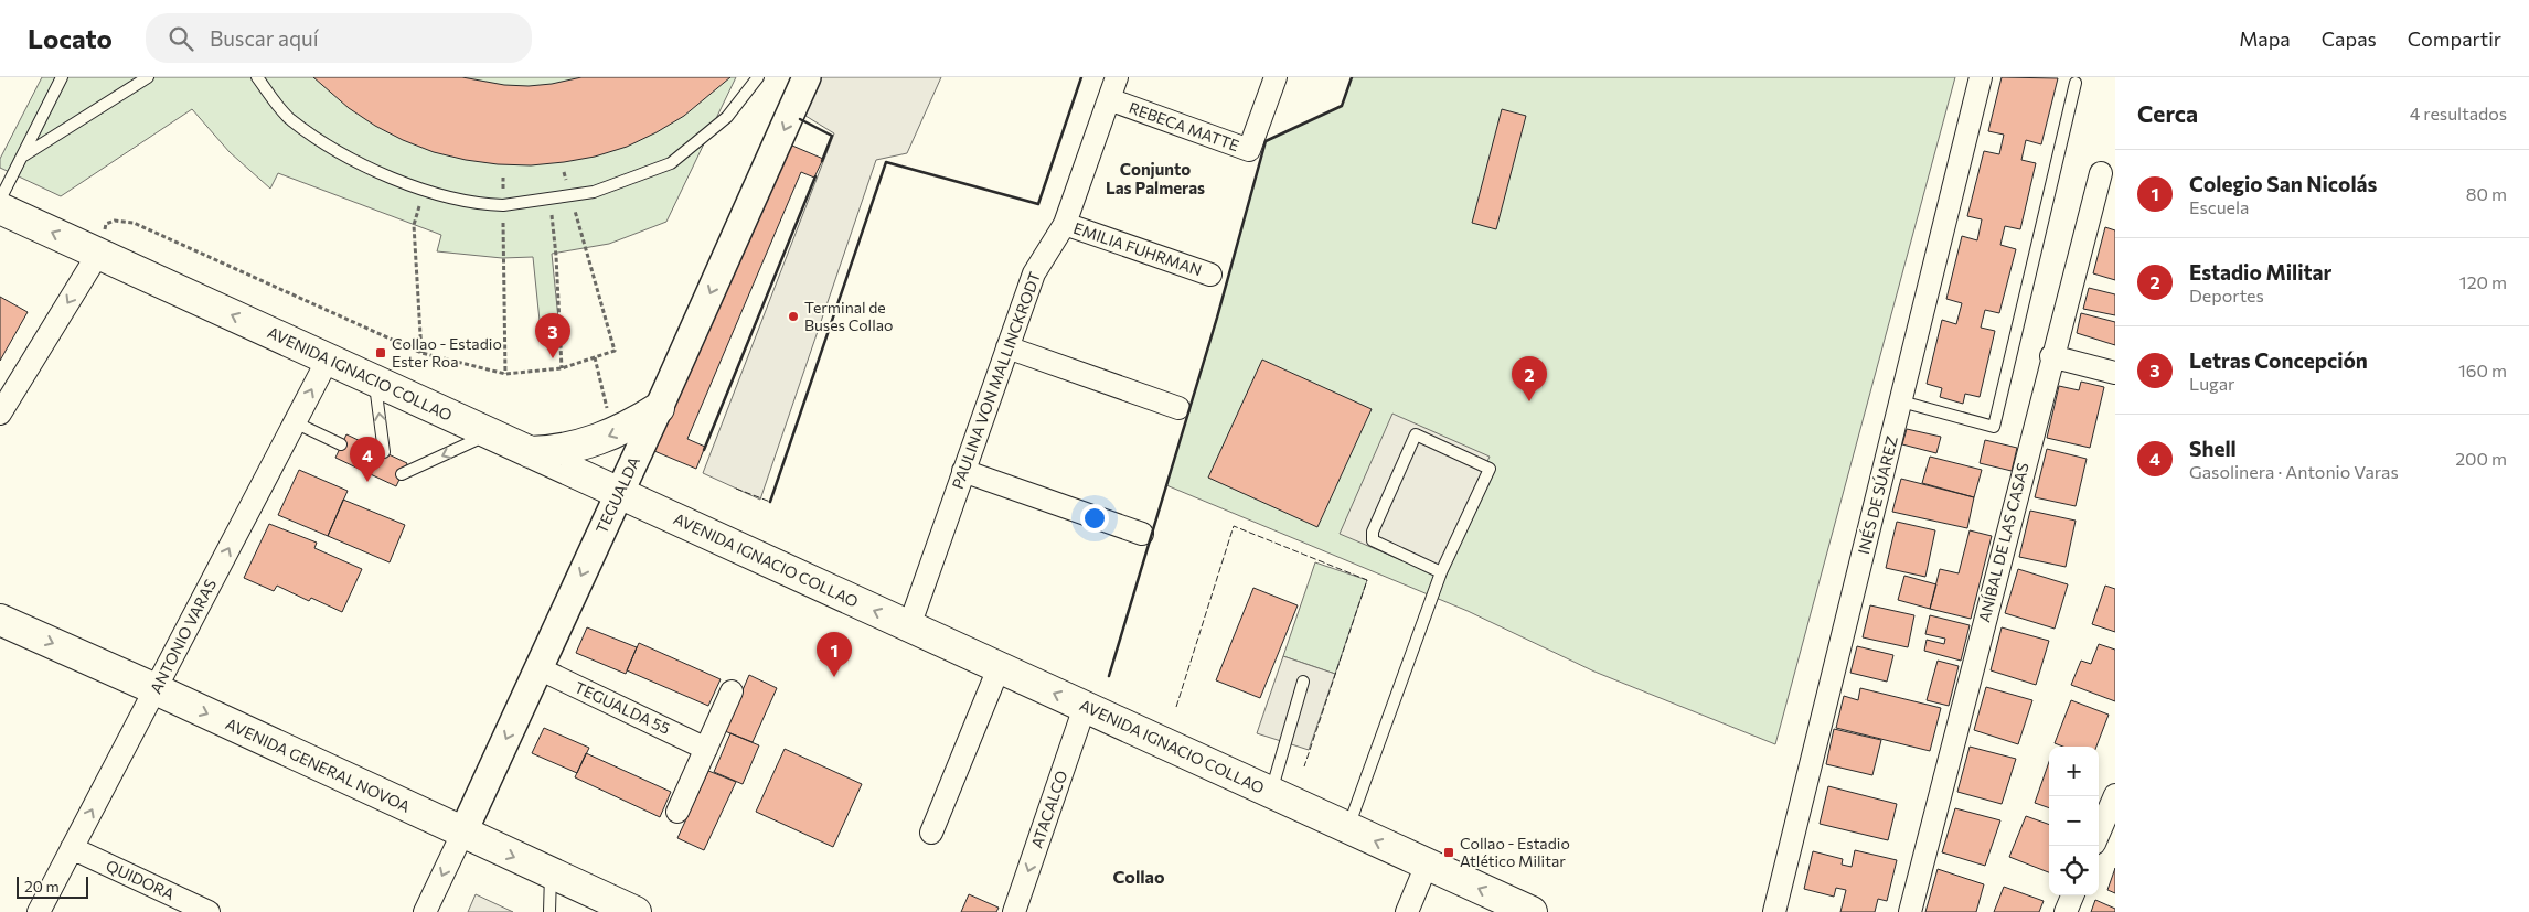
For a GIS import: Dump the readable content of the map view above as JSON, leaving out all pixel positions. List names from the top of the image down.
{
  "streets": {
    "main road": ["AVENIDA IGNACIO COLLAO", "AVENIDA GENERAL NOVOA"],
    "street": [
      "REBECA MATTE",
      "EMILIA FUHRMAN",
      "PAULINA VON MALLINCKRODT",
      "TEGUALDA",
      "INÉS DE SÚAREZ",
      "ANÍBAL DE LAS CASAS",
      "ANTONIO VARAS",
      "TEGUALDA 55",
      "ATACALCO",
      "QUIDORA"
    ]
  },
  "crossings": [
    ["REBECA MATTE", "PAULINA VON MALLINCKRODT"],
    ["EMILIA FUHRMAN", "PAULINA VON MALLINCKRODT"],
    ["AVENIDA IGNACIO COLLAO", "PAULINA VON MALLINCKRODT"],
    ["AVENIDA IGNACIO COLLAO", "TEGUALDA"],
    ["AVENIDA IGNACIO COLLAO", "ANTONIO VARAS"],
    ["AVENIDA IGNACIO COLLAO", "ATACALCO"],
    ["TEGUALDA", "TEGUALDA 55"],
    ["TEGUALDA", "AVENIDA GENERAL NOVOA"],
    ["ANTONIO VARAS", "AVENIDA GENERAL NOVOA"],
    ["ANTONIO VARAS", "QUIDORA"]
  ],
  "one_way": [
    "AVENIDA IGNACIO COLLAO",
    "TEGUALDA",
    "ANTONIO VARAS",
    "AVENIDA GENERAL NOVOA"
  ],
  "districts": ["Conjunto Las Palmeras", "Collao"],
  "places": {
    "other": ["Terminal de Buses Collao"],
    "transit": ["Collao - Estadio Ester Roa", "Collao - Estadio Atlético Militar"]
  },
  "scale_bar": "20 m",
  "page": {
    "header": "Locato",
    "search": "Buscar aquí",
    "nav": ["Mapa", "Capas", "Compartir"],
    "heading": ["Cerca", "4 resultados"],
    "list": [
      {
        "mark": "1",
        "name": "Colegio San Nicolás",
        "note": "Escuela",
        "value": "80 m"
      },
      {
        "mark": "2",
        "name": "Estadio Militar",
        "note": "Deportes",
        "value": "120 m"
      },
      {
        "mark": "3",
        "name": "Letras Concepción",
        "note": "Lugar",
        "value": "160 m"
      },
      {
        "mark": "4",
        "name": "Shell",
        "note": "Gasolinera · Antonio Varas",
        "value": "200 m"
      }
    ],
    "pins": [
      "3",
      "2",
      "4",
      "1"
    ],
    "map_buttons": ["+", "−"],
    "scale": "20 m"
  }
}
